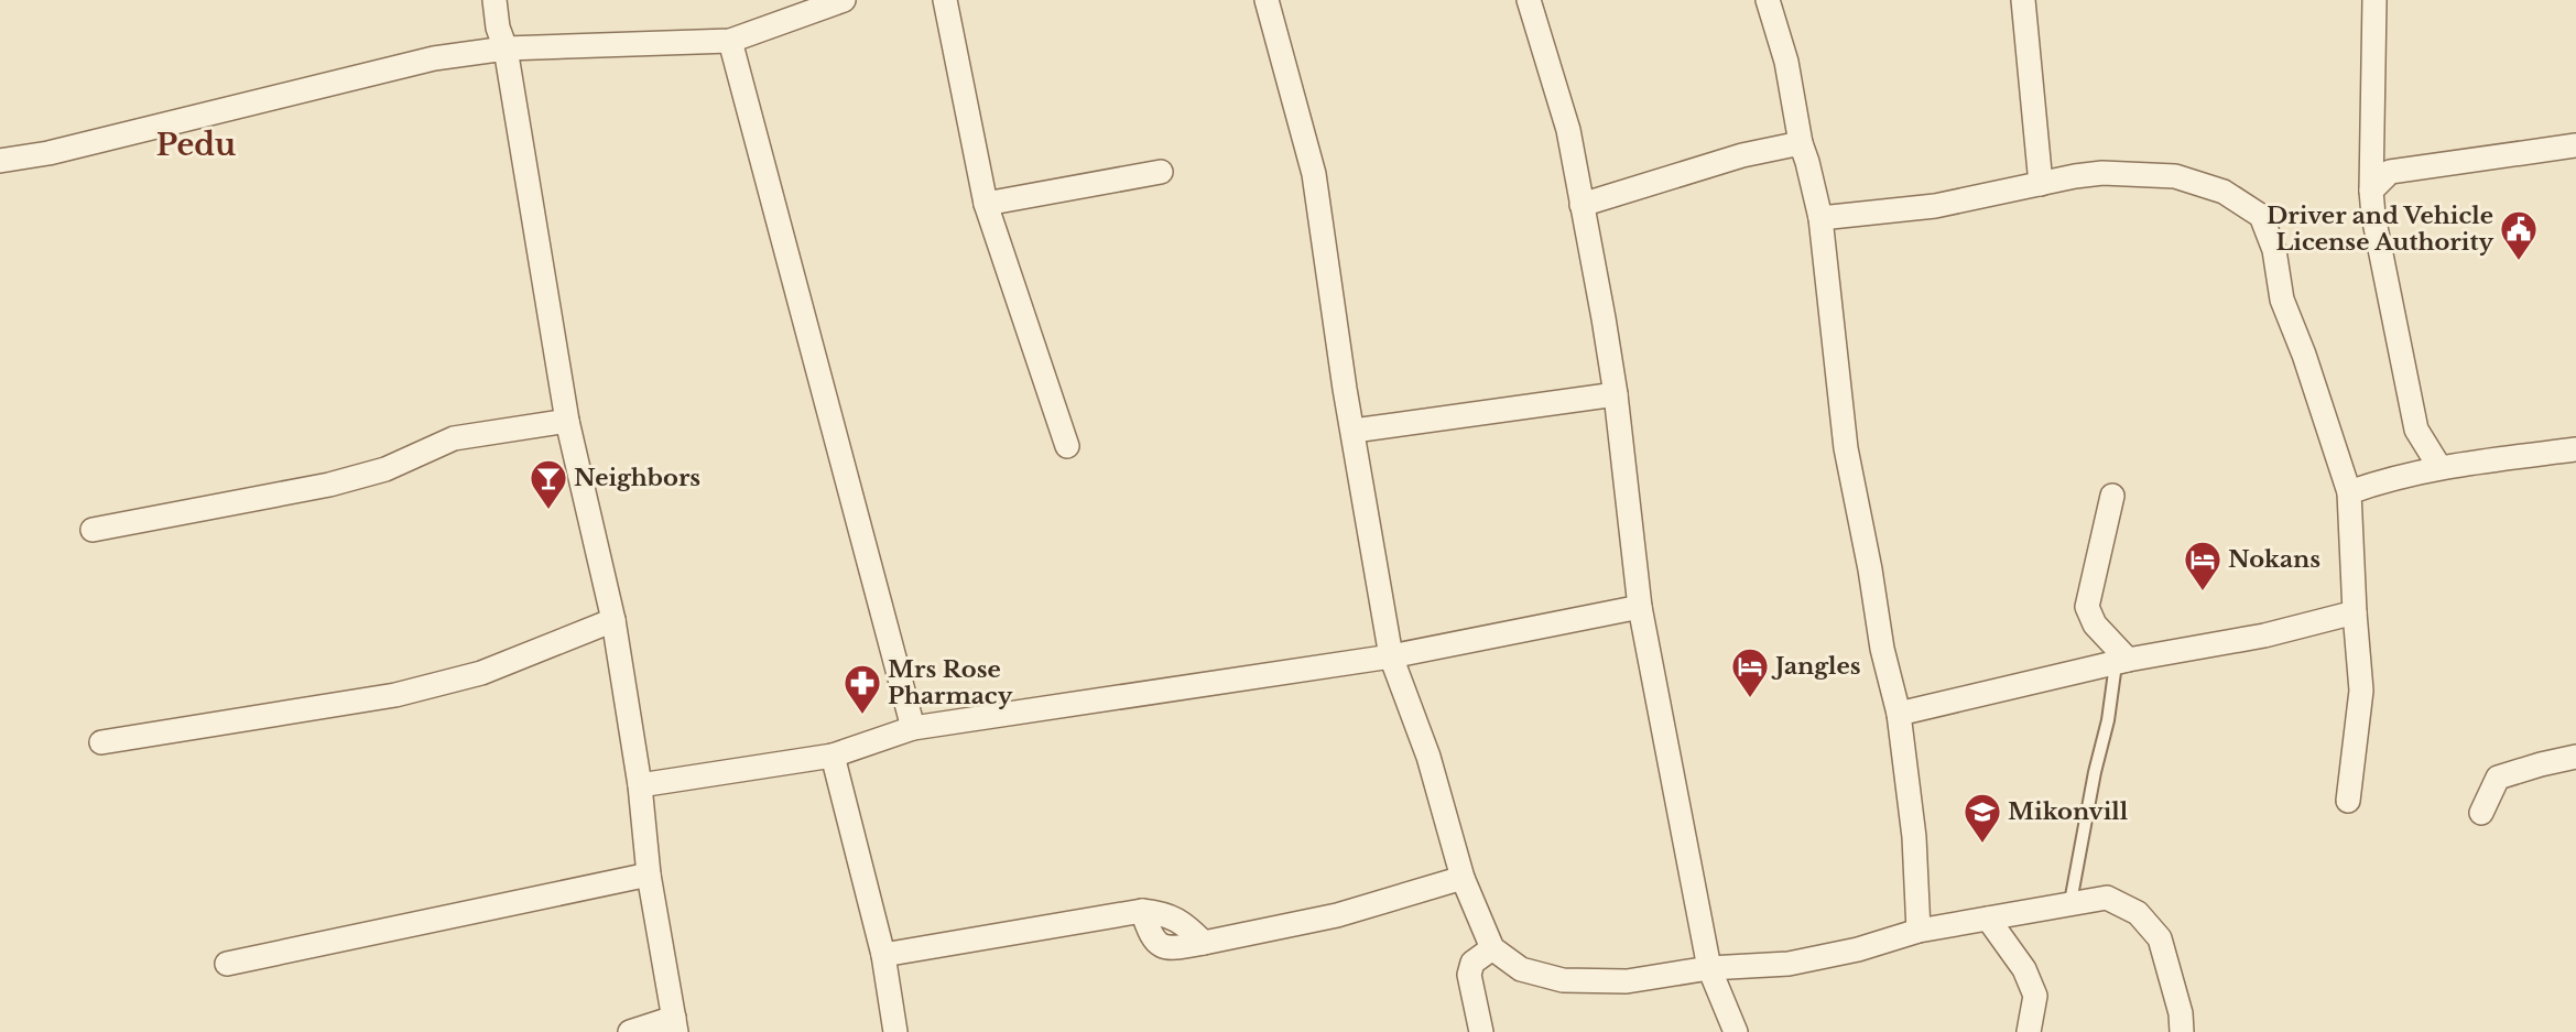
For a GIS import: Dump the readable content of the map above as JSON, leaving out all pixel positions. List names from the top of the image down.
{
  "districts": ["Pedu"],
  "places": {
    "public building": ["Driver and Vehicle License Authority"],
    "bar": ["Neighbors"],
    "hotel": ["Nokans", "Jangles"],
    "pharmacy": ["Mrs Rose Pharmacy"],
    "school or university": ["Mikonvill"]
  }
}
